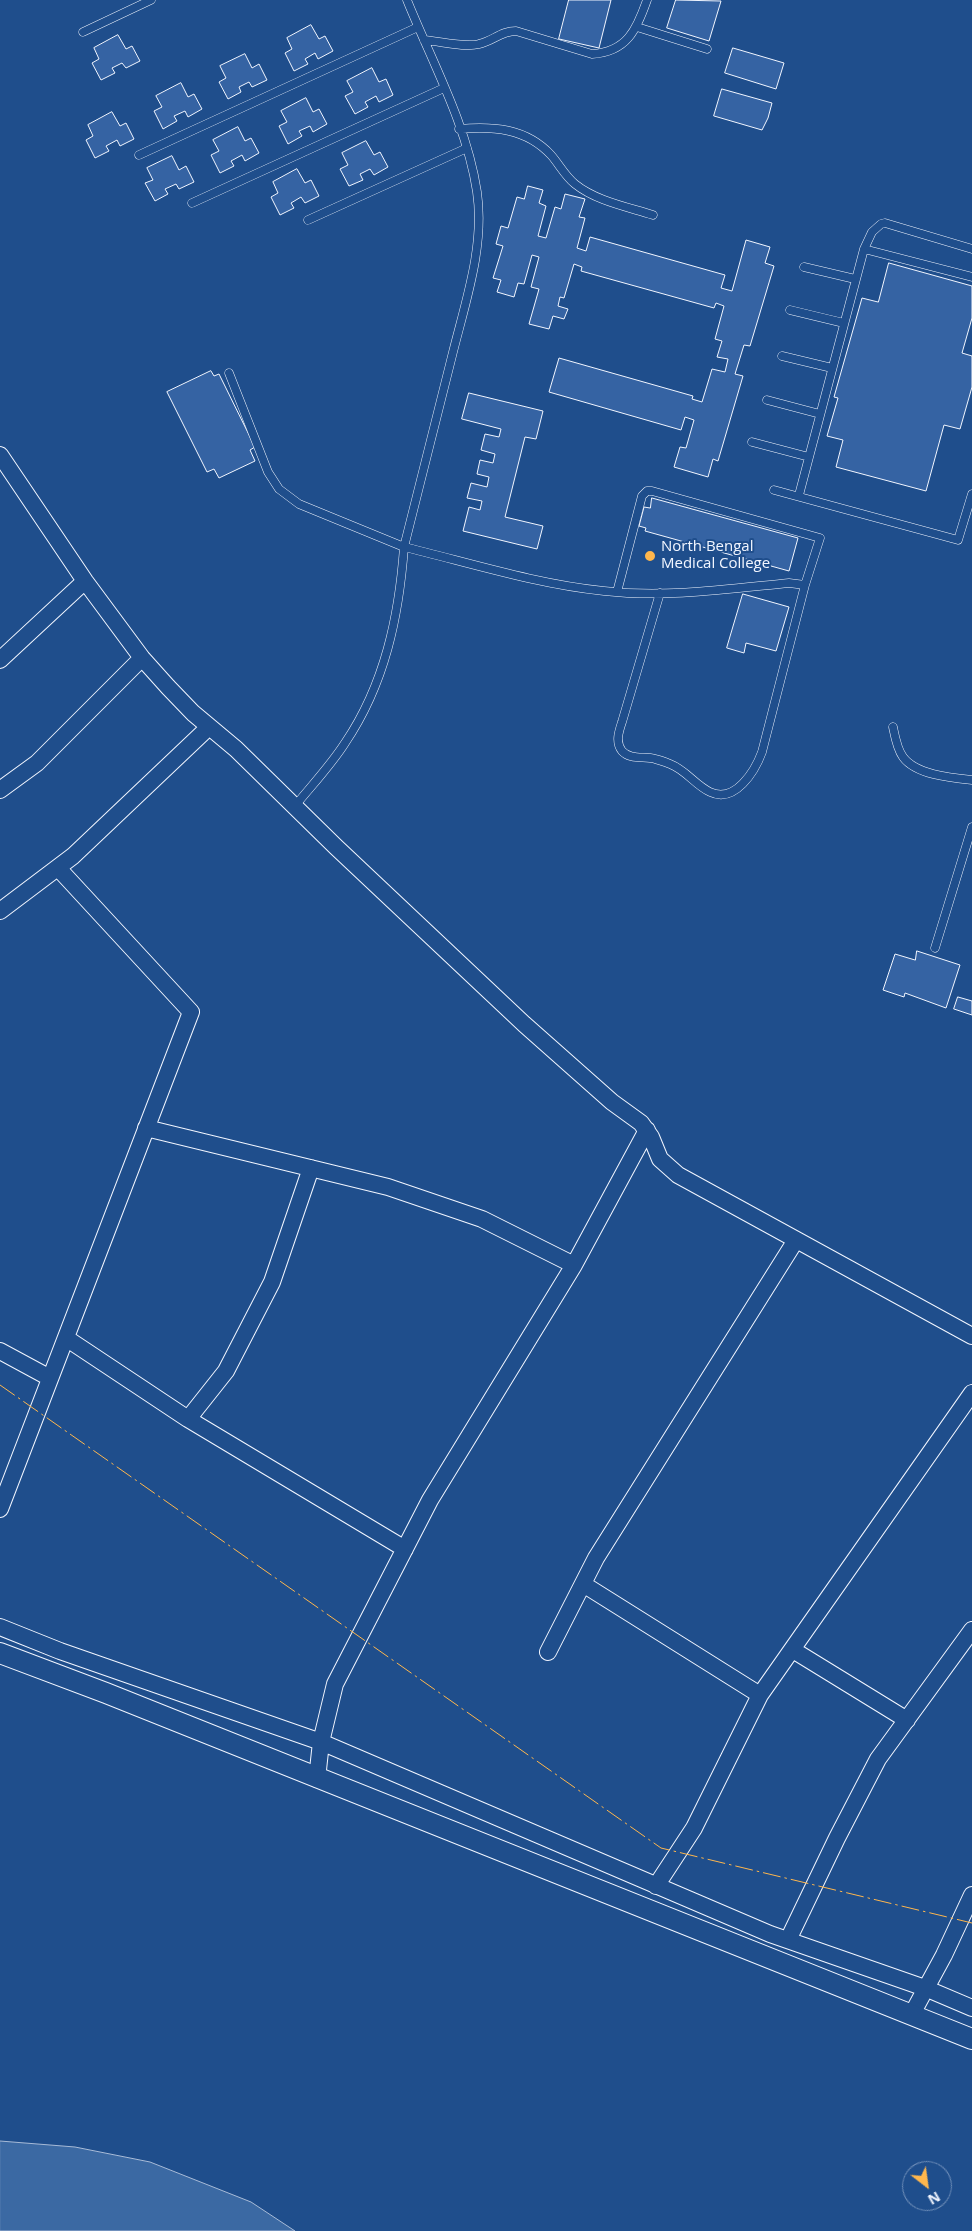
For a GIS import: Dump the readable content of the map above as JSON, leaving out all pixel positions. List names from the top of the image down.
{
  "places": ["North Bengal Medical College"],
  "north": "bottom right"
}
